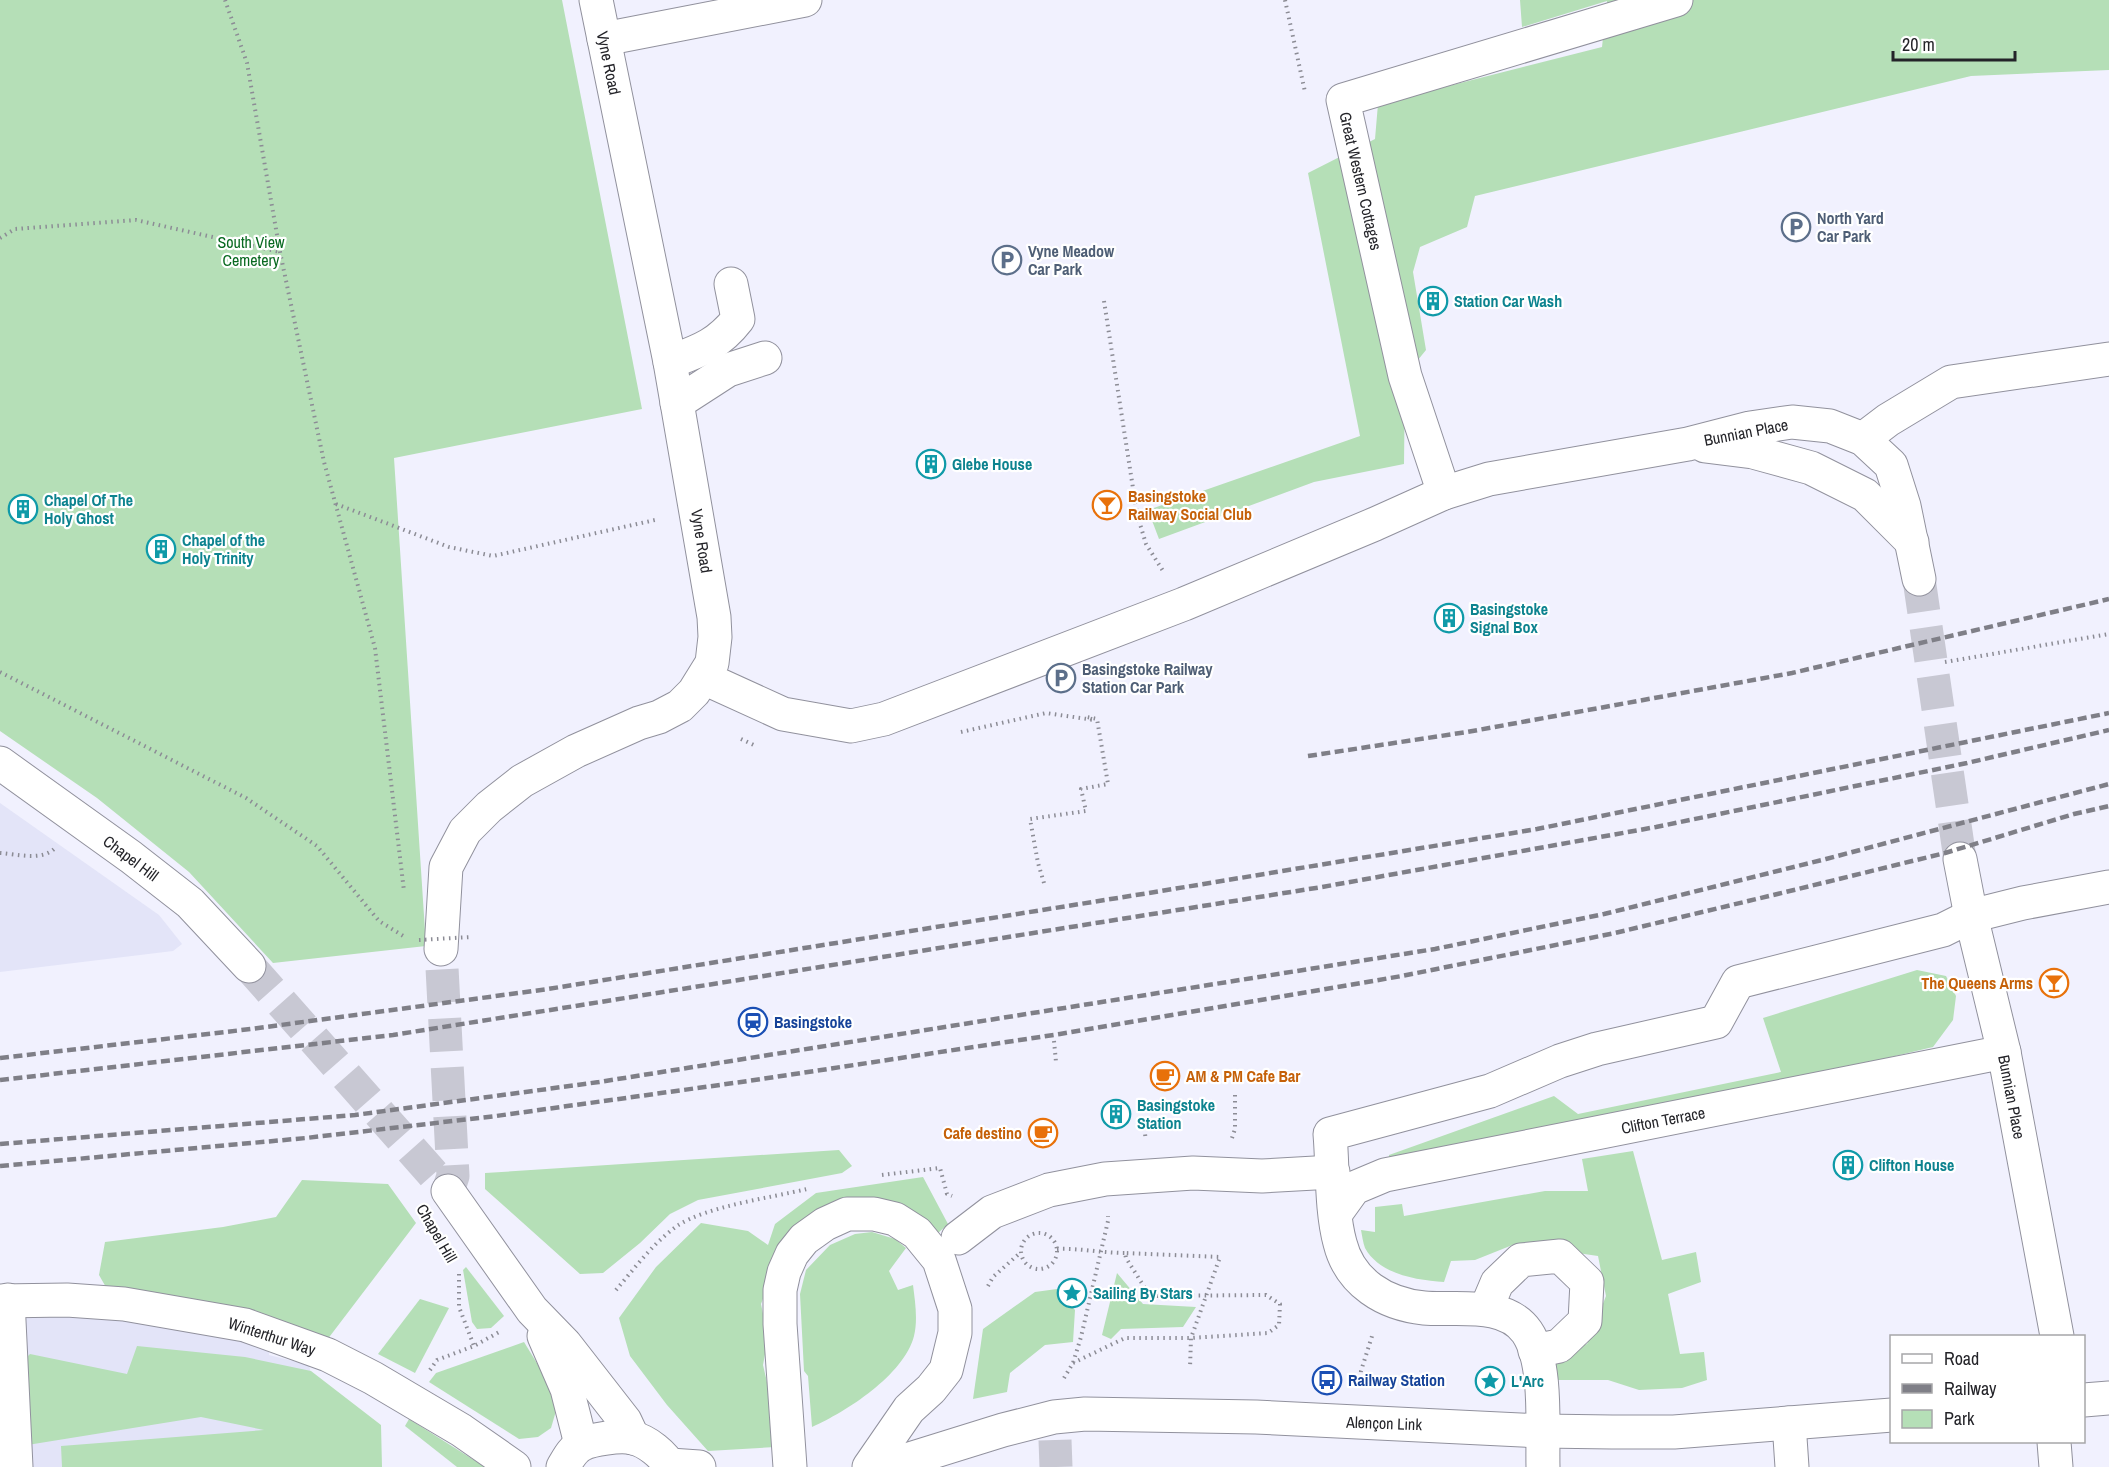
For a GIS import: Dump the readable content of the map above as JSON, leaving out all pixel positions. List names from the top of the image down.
{
  "streets": {
    "street": [
      "Vyne Road",
      "Great Western Cottages",
      "Bunnian Place",
      "Chapel Hill",
      "Clifton Terrace",
      "Winterthur Way",
      "Alençon Link"
    ]
  },
  "crossings": [
    ["Vyne Road", "Bunnian Place"],
    ["Great Western Cottages", "Bunnian Place"],
    ["Bunnian Place", "Clifton Terrace"]
  ],
  "parks": ["South View Cemetery"],
  "places": {
    "parking": ["North Yard Car Park", "Vyne Meadow Car Park", "Basingstoke Railway Station Car Park"],
    "building": [
      "Station Car Wash",
      "Glebe House",
      "Chapel Of The Holy Ghost",
      "Chapel of the Holy Trinity",
      "Basingstoke Signal Box",
      "Basingstoke Station",
      "Clifton House"
    ],
    "bar": ["Basingstoke Railway Social Club", "The Queens Arms"],
    "station": ["Basingstoke"],
    "cafe": ["AM & PM Cafe Bar", "Cafe destino"],
    "place": ["Sailing By Stars", "L'Arc"],
    "bus stop": ["Railway Station"]
  },
  "legend": ["Road", "Railway", "Park"],
  "scale_bar": "20 m"
}
